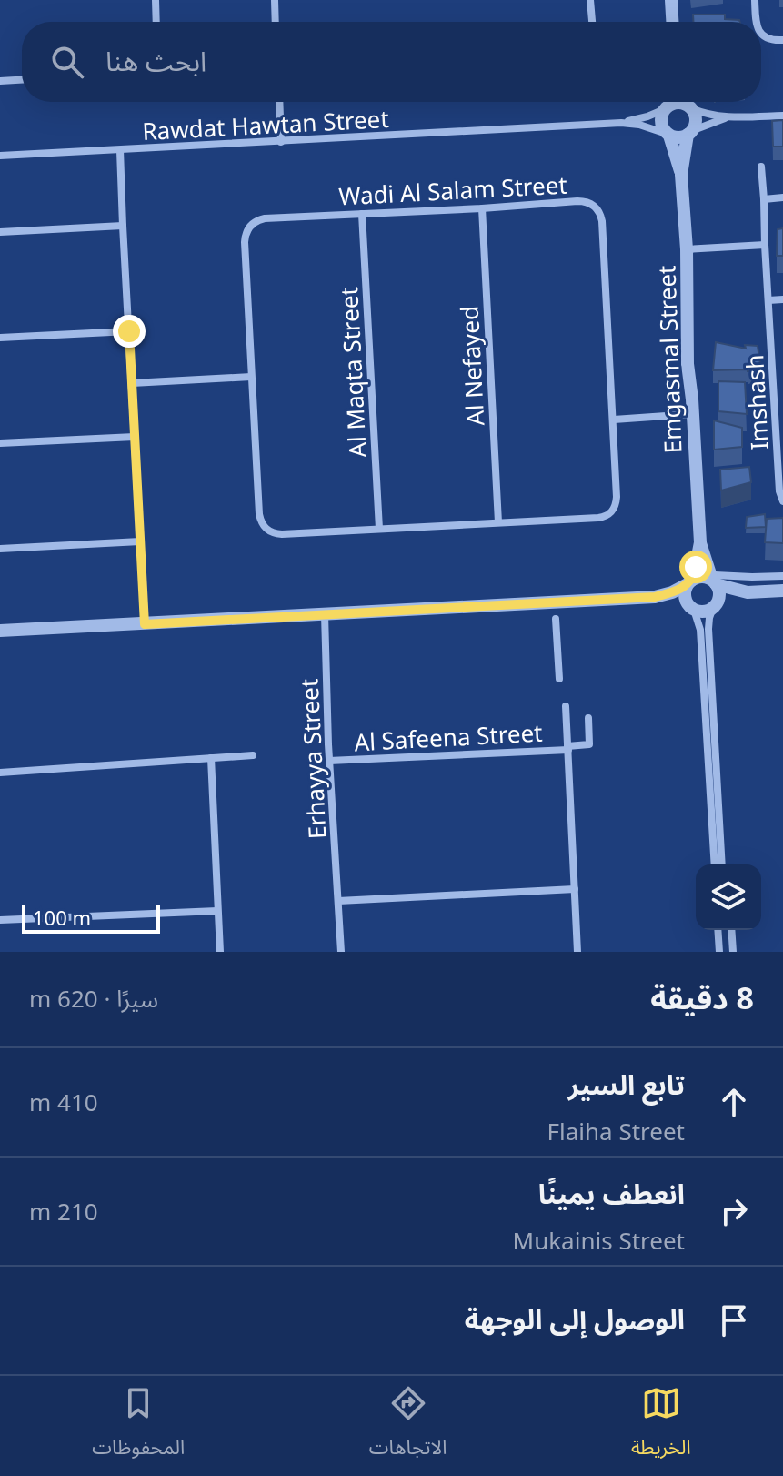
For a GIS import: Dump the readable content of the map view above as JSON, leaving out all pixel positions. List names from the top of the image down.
{
  "streets": {
    "street": [
      "Rawdat Hawtan Street",
      "Wadi Al Salam Street",
      "Emgasmal Street",
      "Al Nefayed",
      "Al Maqta Street",
      "Imshash",
      "Al Safeena Street",
      "Erhayya Street"
    ]
  },
  "crossings": [
    ["Rawdat Hawtan Street", "Emgasmal Street"],
    ["Wadi Al Salam Street", "Al Nefayed"],
    ["Wadi Al Salam Street", "Al Maqta Street"],
    ["Al Safeena Street", "Erhayya Street"]
  ],
  "scale_bar": "100 m",
  "page": {
    "search": "ابحث هنا",
    "scale": "100 m",
    "heading": ["8 دقيقة", "سيرًا · 620 m"],
    "list": [
      ["تابع السير", "Flaiha Street", "410 m"],
      ["انعطف يمينًا", "Mukainis Street", "210 m"],
      "الوصول إلى الوجهة"
    ],
    "nav": ["الخريطة", "الاتجاهات", "المحفوظات"]
  }
}
